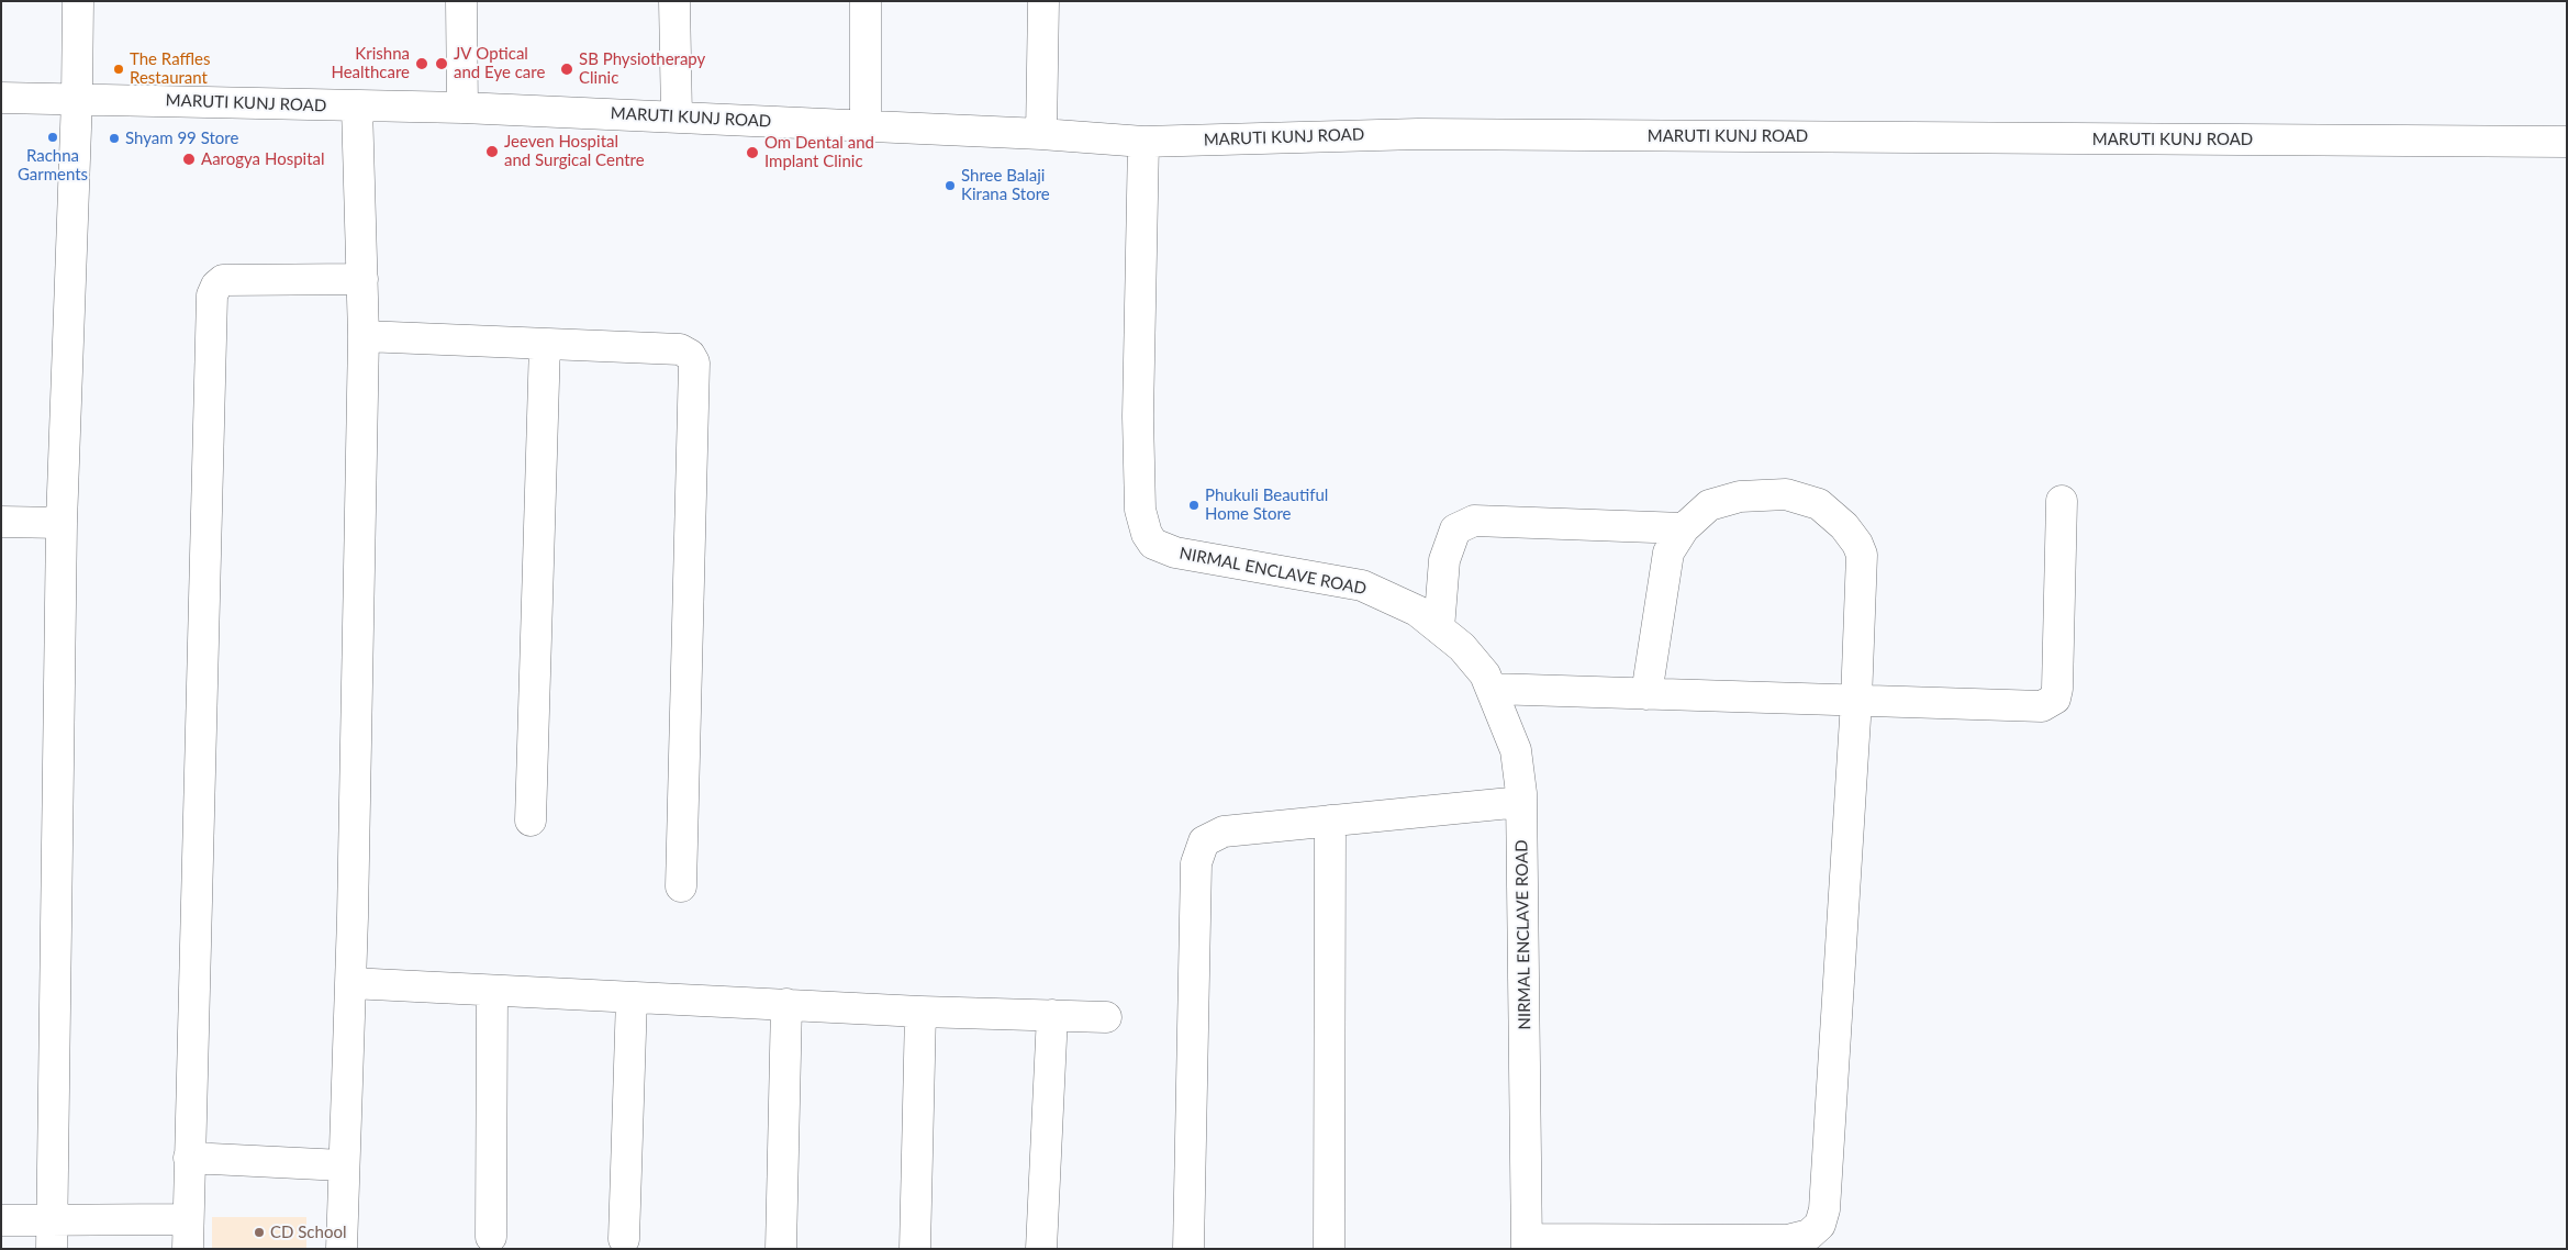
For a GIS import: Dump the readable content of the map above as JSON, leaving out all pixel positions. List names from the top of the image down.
{
  "streets": {
    "street": ["MARUTI KUNJ ROAD", "NIRMAL ENCLAVE ROAD"]
  },
  "crossings": [
    ["MARUTI KUNJ ROAD", "NIRMAL ENCLAVE ROAD"]
  ],
  "places": [
    "Krishna Healthcare",
    "JV Optical and Eye care",
    "The Raffles Restaurant",
    "SB Physiotherapy Clinic",
    "Rachna Garments",
    "Shyam 99 Store",
    "Jeeven Hospital and Surgical Centre",
    "Om Dental and Implant Clinic",
    "Aarogya Hospital",
    "Shree Balaji Kirana Store",
    "Phukuli Beautiful Home Store",
    "CD School"
  ]
}
